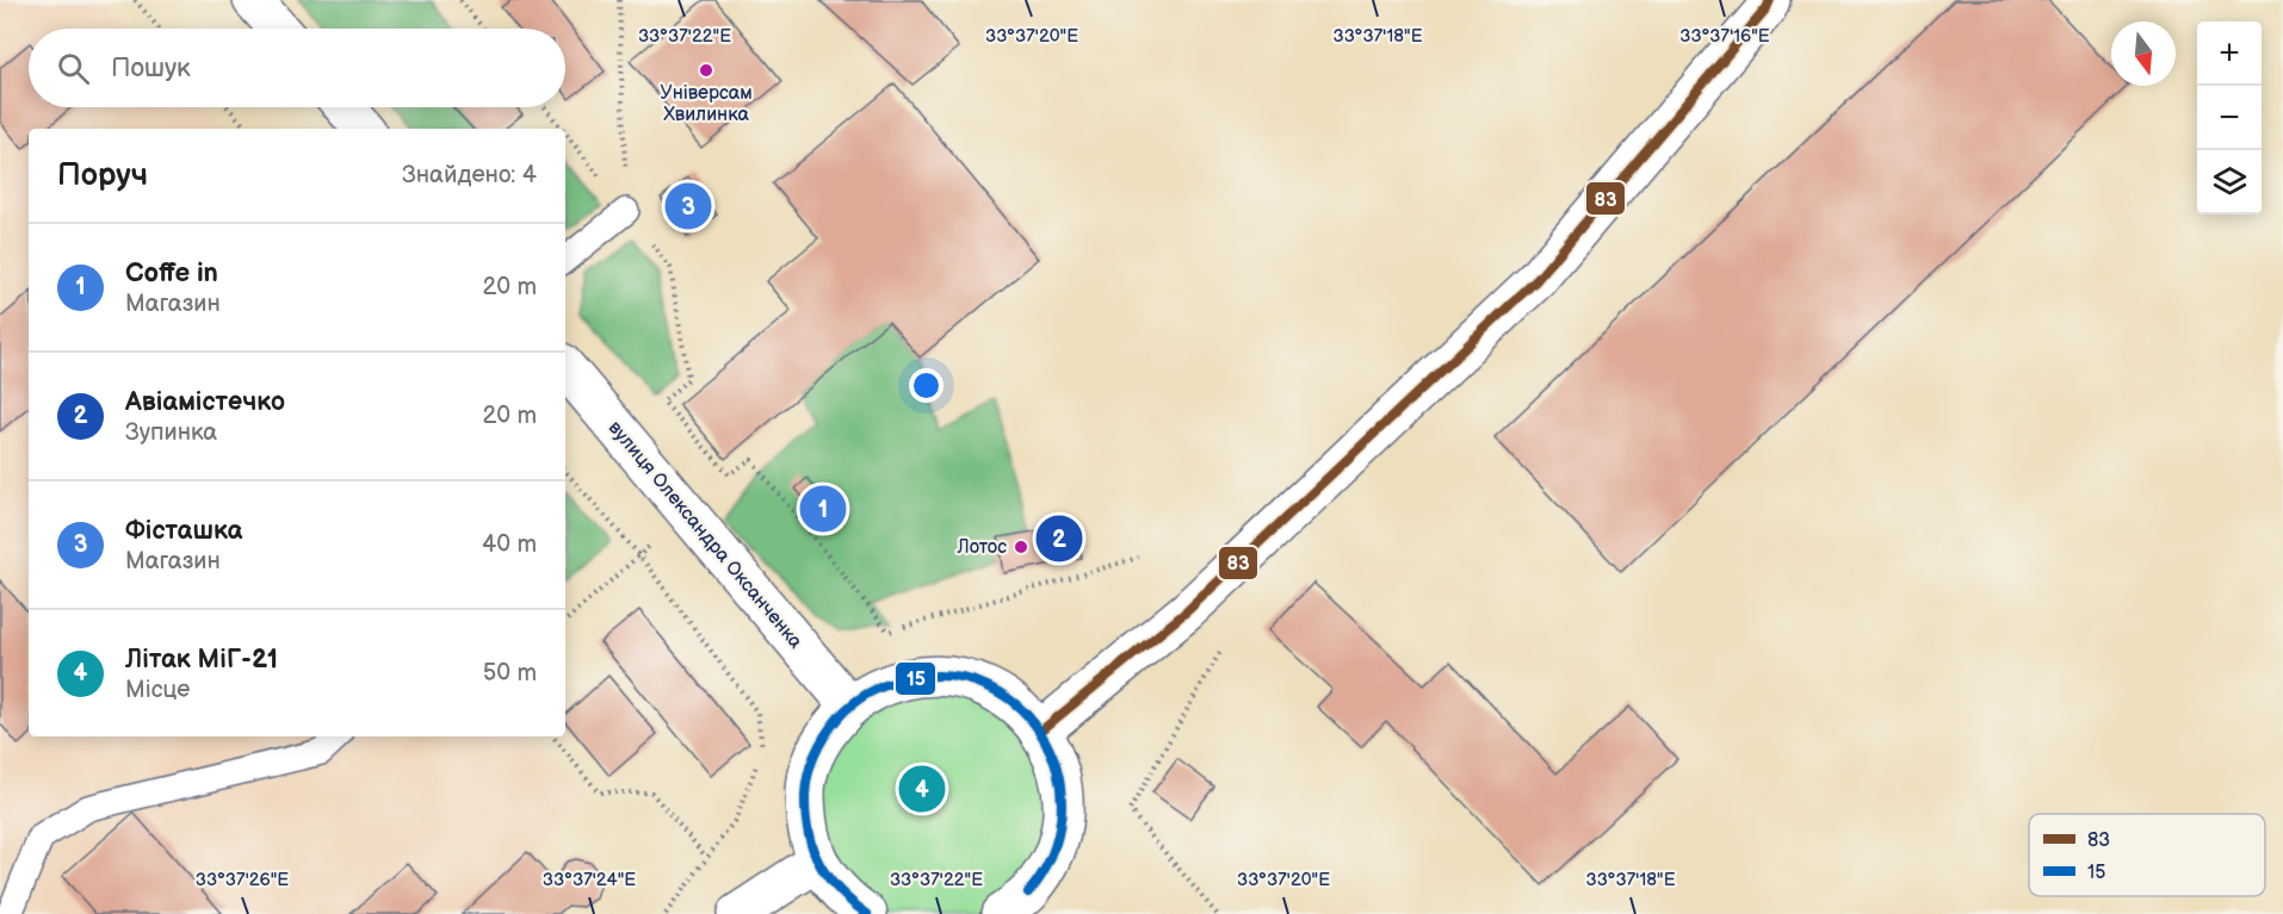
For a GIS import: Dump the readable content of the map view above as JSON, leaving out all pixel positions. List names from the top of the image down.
{
  "streets": {
    "street": ["вулиця Олександра Оксанченка"]
  },
  "places": ["Універсам Хвилинка", "Лотос"],
  "lines": ["transit line 83", "transit line 15"],
  "legend": ["83", "15"],
  "north": "bottom",
  "page": {
    "map_buttons": ["+", "−"],
    "search": "Пошук",
    "heading": ["Поруч", "Знайдено: 4"],
    "pins": [
      "3",
      "1",
      "2",
      "4"
    ],
    "list": [
      {
        "mark": "1",
        "name": "Coffe in",
        "note": "Магазин",
        "value": "20 m"
      },
      {
        "mark": "2",
        "name": "Авіамістечко",
        "note": "Зупинка",
        "value": "20 m"
      },
      {
        "mark": "3",
        "name": "Фісташка",
        "note": "Магазин",
        "value": "40 m"
      },
      {
        "mark": "4",
        "name": "Літак МіГ-21",
        "note": "Місце",
        "value": "50 m"
      }
    ]
  },
  "coordinates": [
    "33°37'22\"E",
    "33°37'20\"E",
    "33°37'18\"E",
    "33°37'16\"E",
    "33°37'26\"E",
    "33°37'24\"E"
  ]
}
